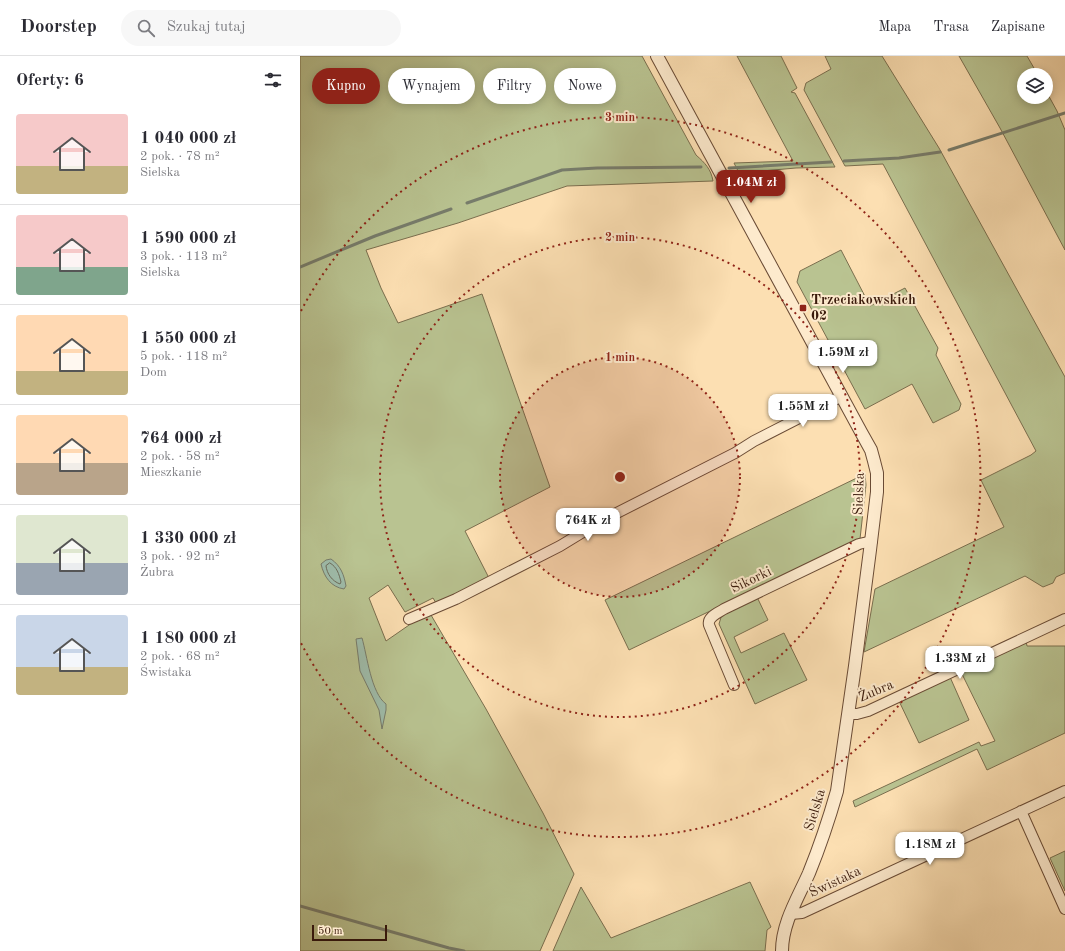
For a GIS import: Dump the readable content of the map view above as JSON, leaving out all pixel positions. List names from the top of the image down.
{
  "streets": {
    "street": [
      "Sielska",
      "Sikorki",
      "Żubra",
      "Świstaka"
    ]
  },
  "crossings": [
    ["Sielska", "Sikorki"],
    ["Sielska", "Żubra"],
    ["Sielska", "Świstaka"]
  ],
  "places": {
    "transit": ["Trzeciakowskich 02"]
  },
  "scale_bar": "50 m",
  "page": {
    "header": "Doorstep",
    "search": "Szukaj tutaj",
    "nav": ["Mapa", "Trasa", "Zapisane"],
    "heading": "Oferty: 6",
    "chip": [
      "Kupno",
      "Wynajem",
      "Filtry",
      "Nowe"
    ],
    "list": [
      {
        "name": "1 040 000 zł",
        "note": "2 pok. · 78 m² · Sielska"
      },
      {
        "name": "1 590 000 zł",
        "note": "3 pok. · 113 m² · Sielska"
      },
      {
        "name": "1 550 000 zł",
        "note": "5 pok. · 118 m² · Dom"
      },
      {
        "name": "764 000 zł",
        "note": "2 pok. · 58 m² · Mieszkanie"
      },
      {
        "name": "1 330 000 zł",
        "note": "3 pok. · 92 m² · Żubra"
      },
      {
        "name": "1 180 000 zł",
        "note": "2 pok. · 68 m² · Świstaka"
      }
    ],
    "price": [
      "1.04M zł",
      "1.59M zł",
      "1.55M zł",
      "764K zł",
      "1.33M zł",
      "1.18M zł"
    ],
    "scale": "50 m"
  },
  "rings": ["3 min", "2 min", "1 min"]
}
